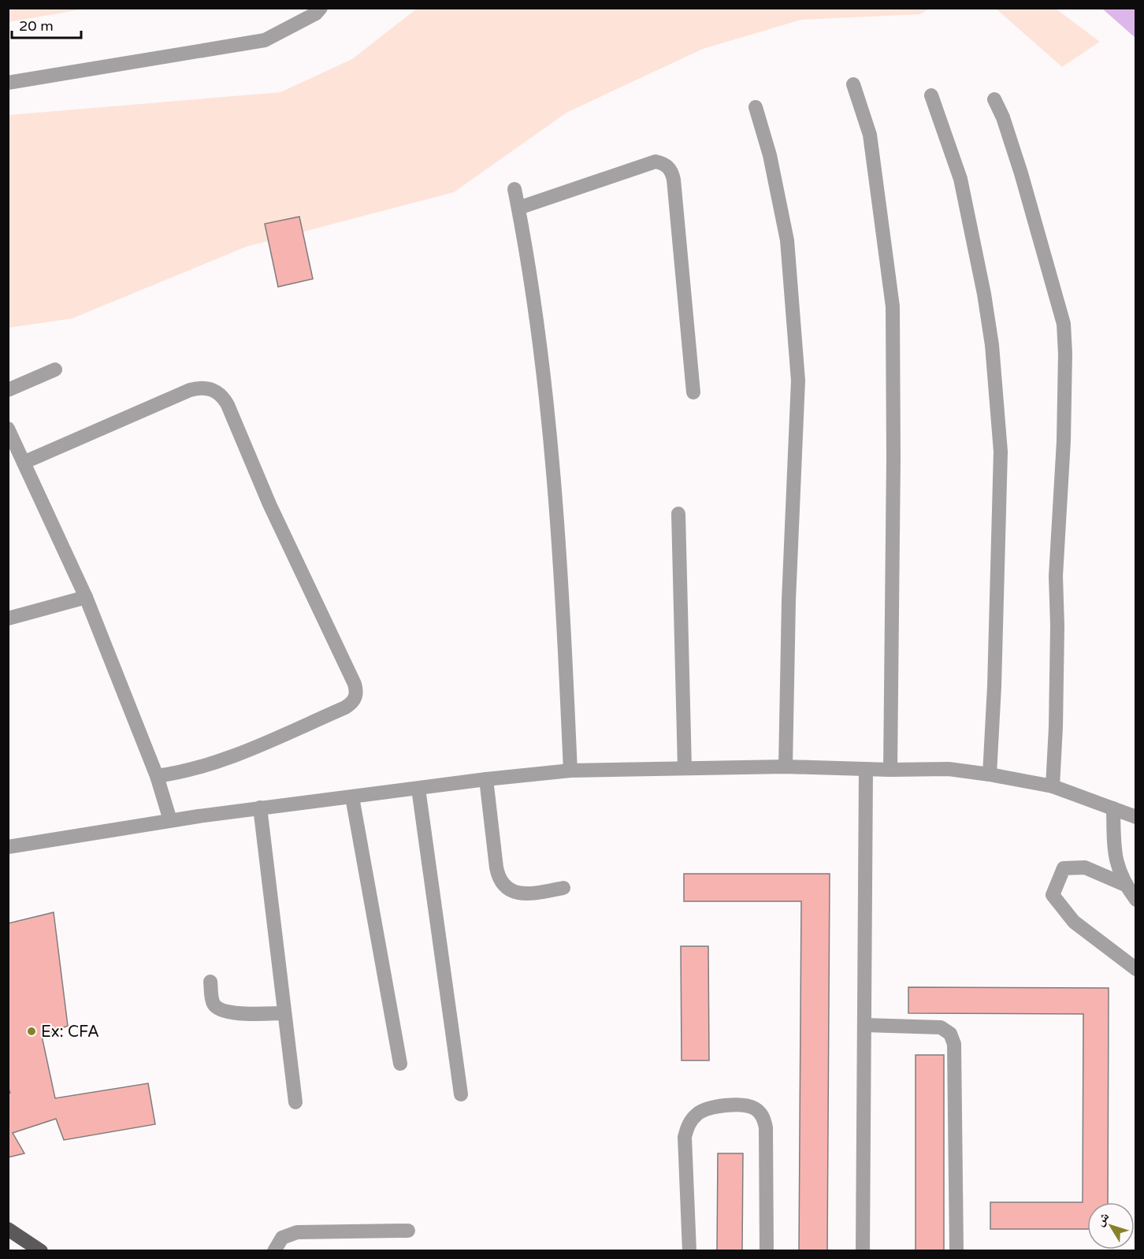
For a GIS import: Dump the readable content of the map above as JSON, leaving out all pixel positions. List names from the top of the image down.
{
  "places": ["Ex: CFA"],
  "scale_bar": "20 m",
  "north": "top left"
}
